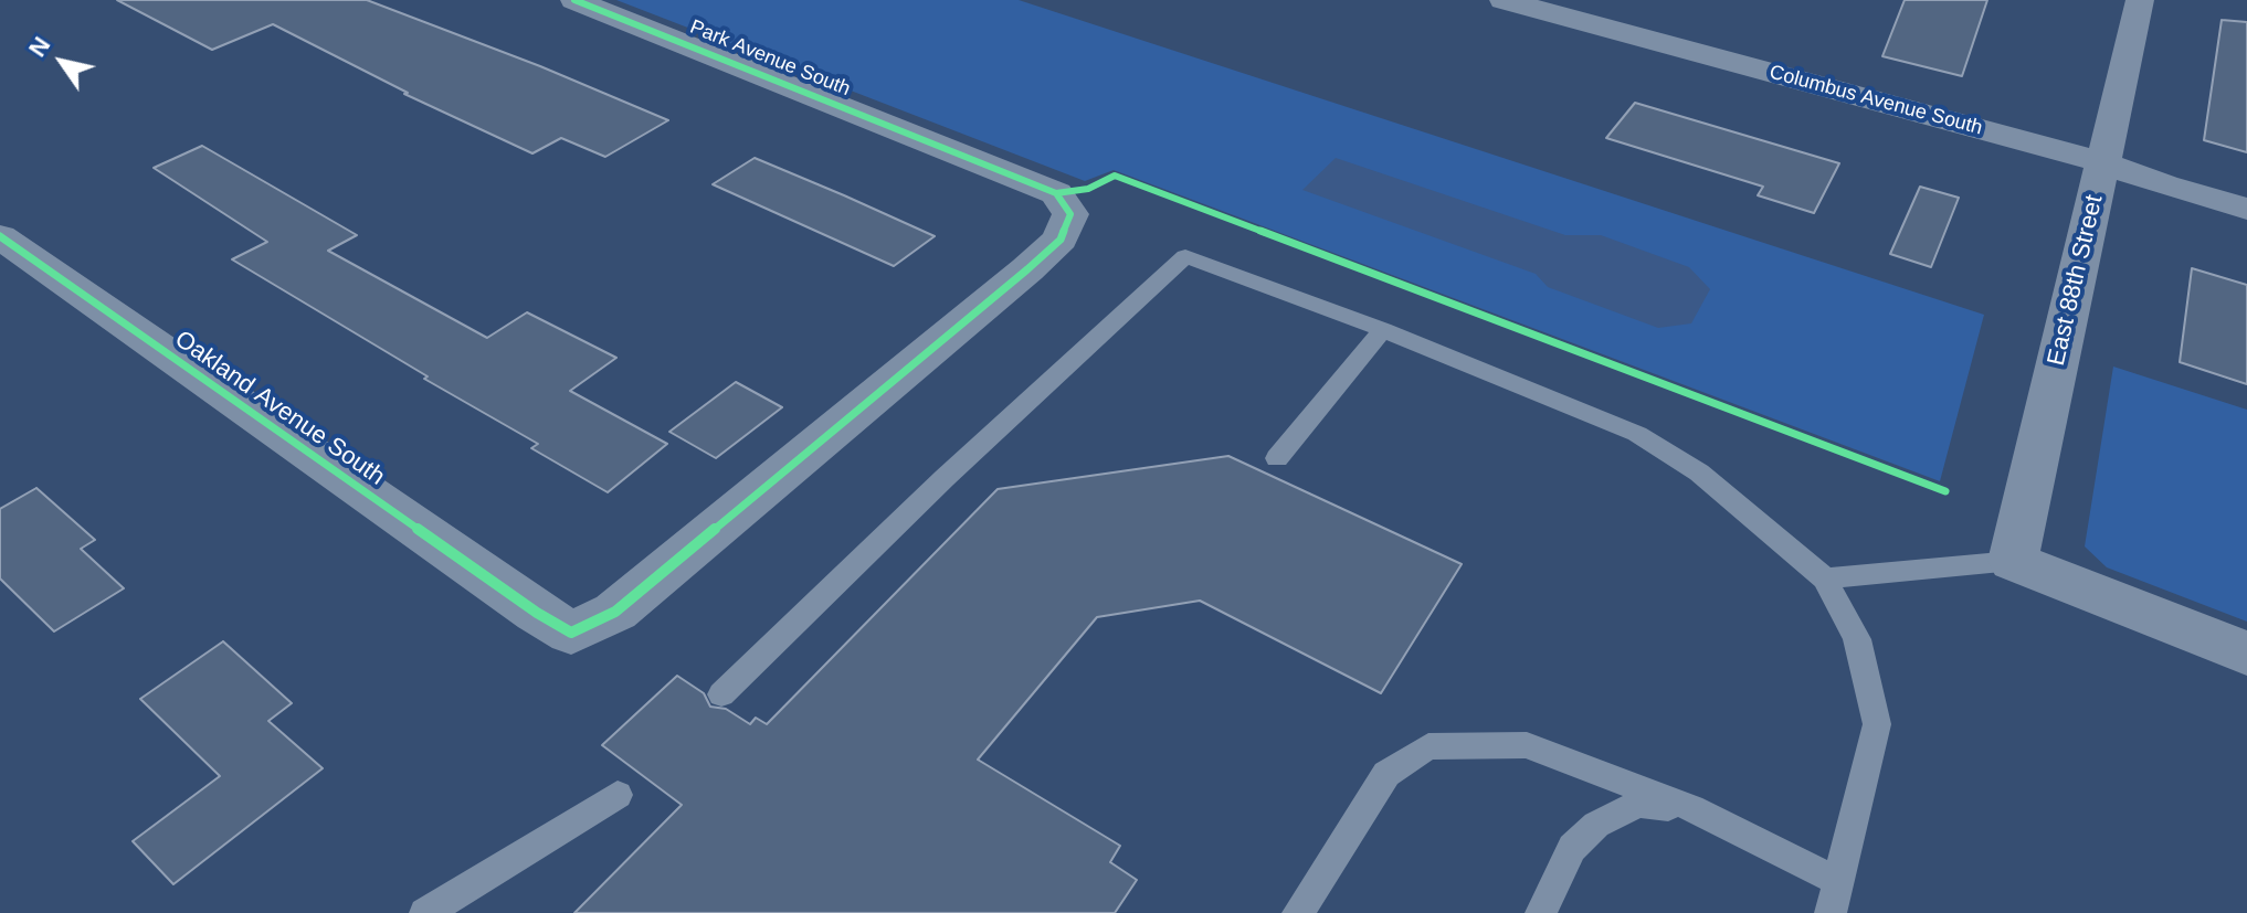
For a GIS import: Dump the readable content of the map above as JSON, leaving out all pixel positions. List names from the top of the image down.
{
  "streets": {
    "street": [
      "Park Avenue South",
      "Columbus Avenue South",
      "East 88th Street",
      "Oakland Avenue South"
    ]
  },
  "crossings": [
    ["Park Avenue South", "Oakland Avenue South"],
    ["Columbus Avenue South", "East 88th Street"]
  ],
  "north": "top left"
}
